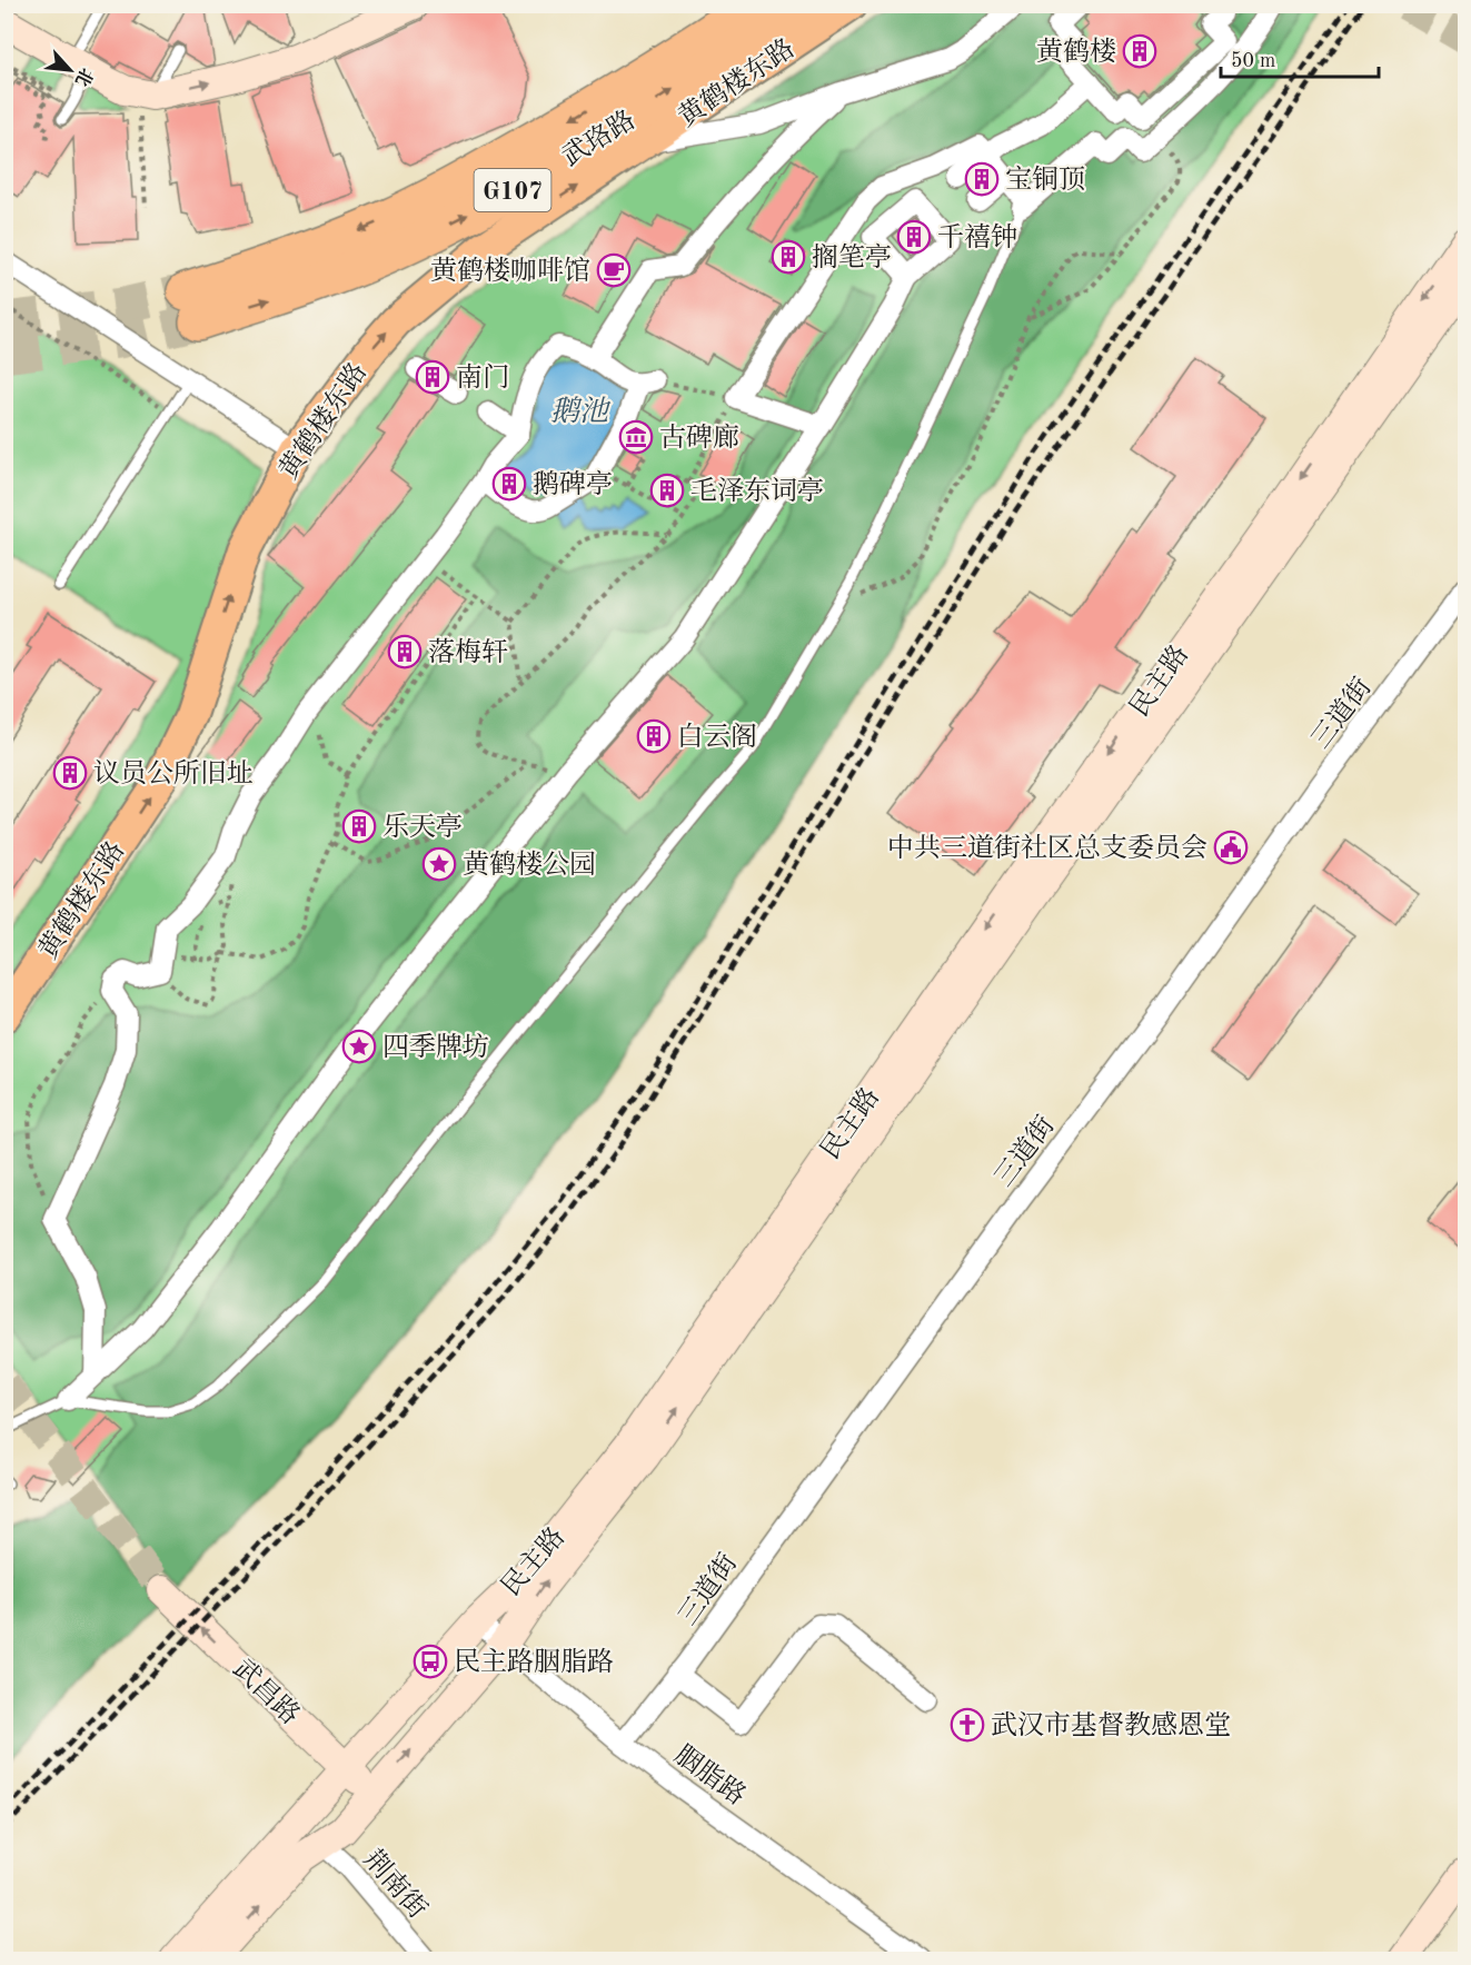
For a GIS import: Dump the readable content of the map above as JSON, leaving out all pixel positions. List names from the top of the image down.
{
  "streets": {
    "highway": ["武珞路", "G107"],
    "main road": ["黄鹤楼东路", "民主路", "武昌路"],
    "street": ["三道街", "胭脂路", "荆南街"]
  },
  "crossings": [
    ["民主路", "武昌路"],
    ["民主路", "胭脂路"],
    ["民主路", "荆南街"],
    ["三道街", "胭脂路"]
  ],
  "one_way": ["黄鹤楼东路", "武昌路"],
  "water": ["鹅池"],
  "places": {
    "building": [
      "黄鹤楼",
      "宝铜顶",
      "千禧钟",
      "搁笔亭",
      "南门",
      "鹅碑亭",
      "毛泽东词亭",
      "落梅轩",
      "白云阁",
      "议员公所旧址",
      "乐天亭"
    ],
    "cafe": ["黄鹤楼咖啡馆"],
    "museum": ["古碑廊"],
    "public building": ["中共三道街社区总支委员会"],
    "place": ["黄鹤楼公园", "四季牌坊"],
    "bus stop": ["民主路胭脂路"],
    "church": ["武汉市基督教感恩堂"]
  },
  "scale_bar": "50 m",
  "north": "bottom right"
}
